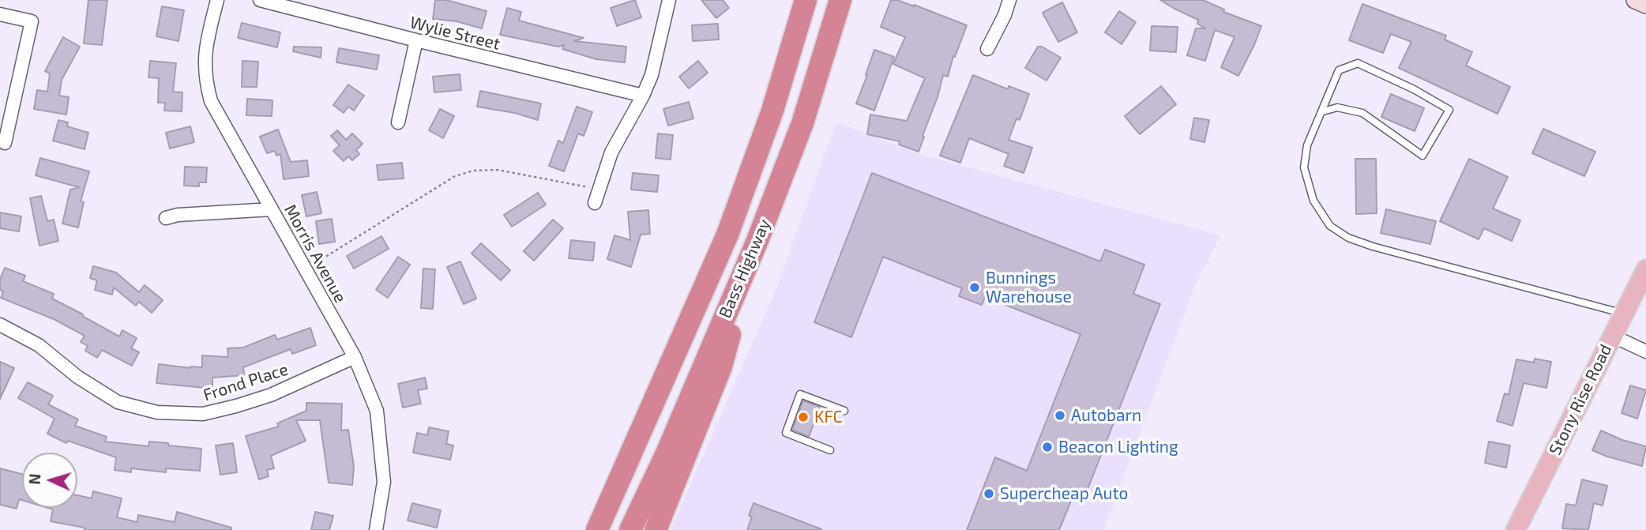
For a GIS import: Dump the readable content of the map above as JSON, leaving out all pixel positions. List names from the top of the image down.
{
  "streets": {
    "highway": ["Bass Highway"],
    "main road": ["Stony Rise Road"],
    "street": ["Wylie Street", "Morris Avenue", "Frond Place"]
  },
  "crossings": [
    ["Morris Avenue", "Frond Place"]
  ],
  "places": [
    "Bunnings Warehouse",
    "Autobarn",
    "KFC",
    "Beacon Lighting",
    "Supercheap Auto"
  ],
  "north": "left"
}
